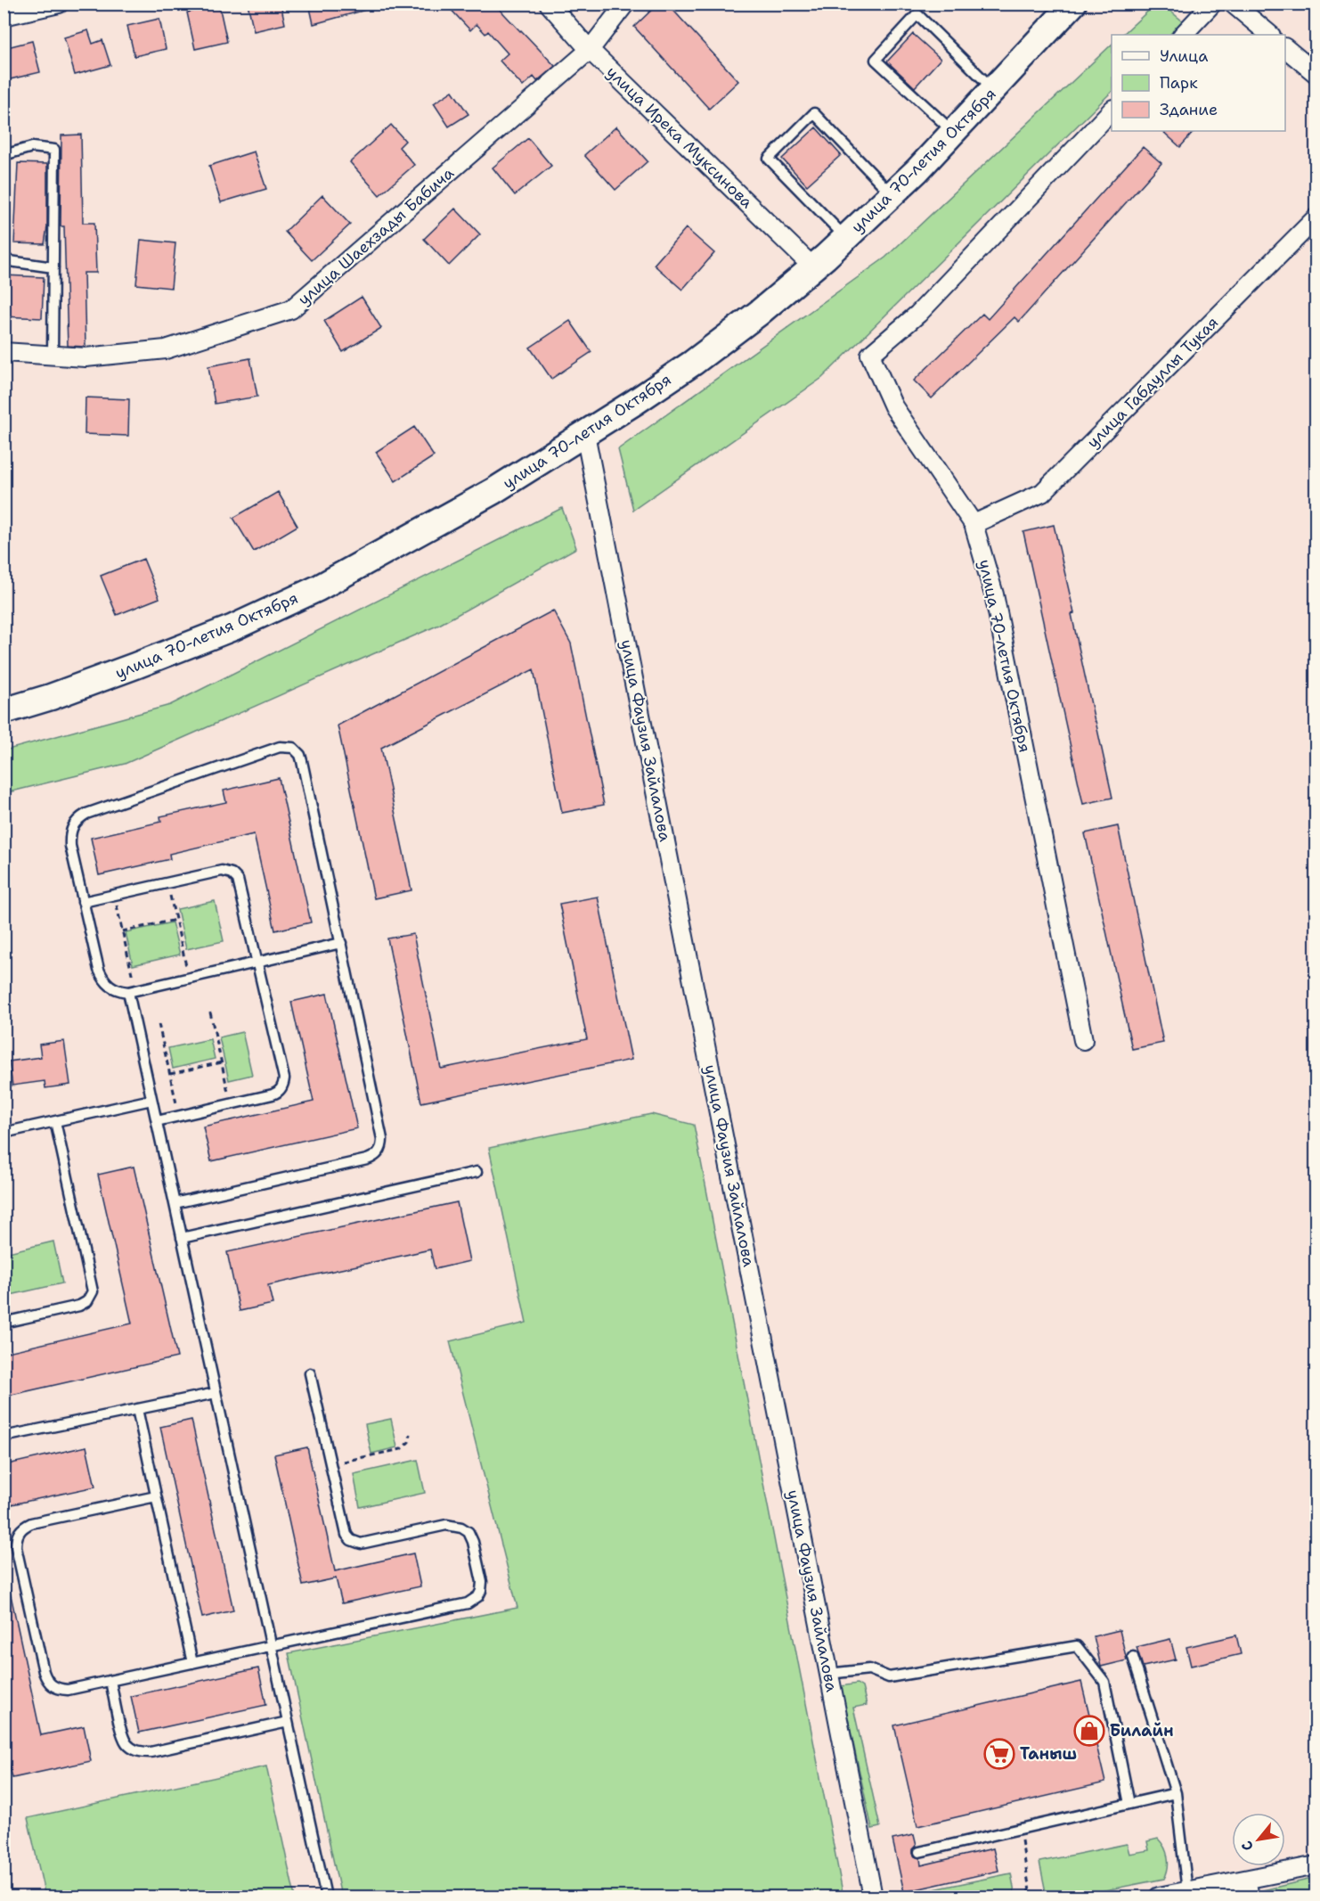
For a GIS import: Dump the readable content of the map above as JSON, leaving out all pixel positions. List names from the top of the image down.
{
  "streets": {
    "main road": ["улица 70-летия Октября"],
    "street": [
      "улица Ирека Муксинова",
      "улица Шаехзады Бабича",
      "улица Габдуллы Тукая",
      "улица Фаузия Зайлалова"
    ]
  },
  "crossings": [
    ["улица Ирека Муксинова", "улица 70-летия Октября"],
    ["улица Ирека Муксинова", "улица Шаехзады Бабича"],
    ["улица 70-летия Октября", "улица Габдуллы Тукая"],
    ["улица 70-летия Октября", "улица Фаузия Зайлалова"]
  ],
  "places": {
    "shop": ["Билайн"],
    "supermarket": ["Таныш"]
  },
  "legend": ["Улица", "Парк", "Здание"],
  "north": "bottom left"
}
